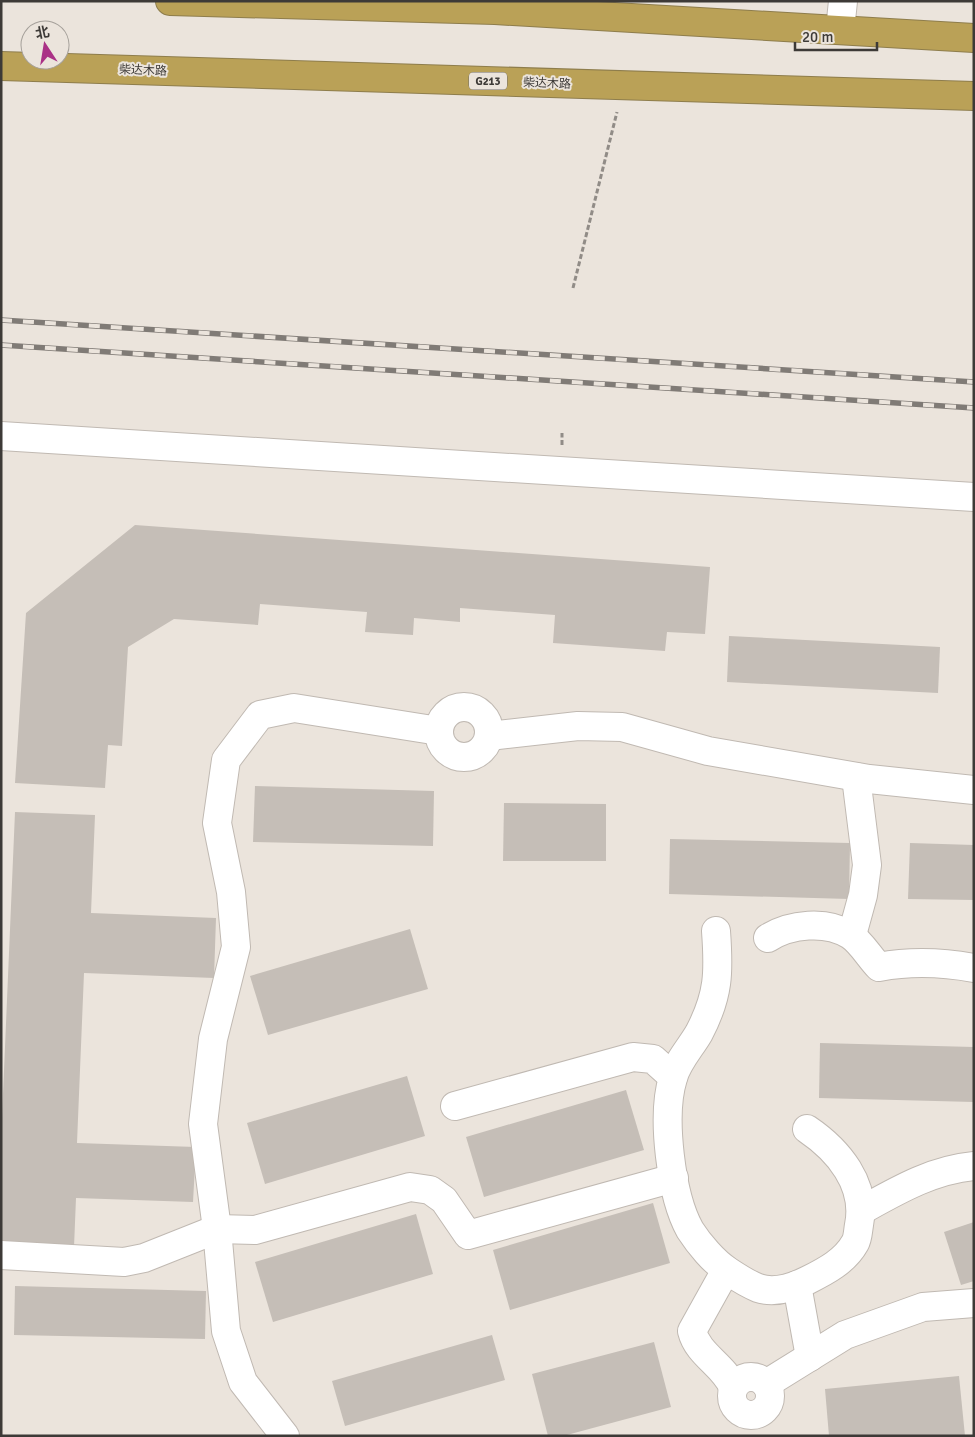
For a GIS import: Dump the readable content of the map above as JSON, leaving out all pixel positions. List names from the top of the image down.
{
  "streets": {
    "highway": ["柴达木路", "G213"]
  },
  "scale_bar": "20 m",
  "north": "top"
}
